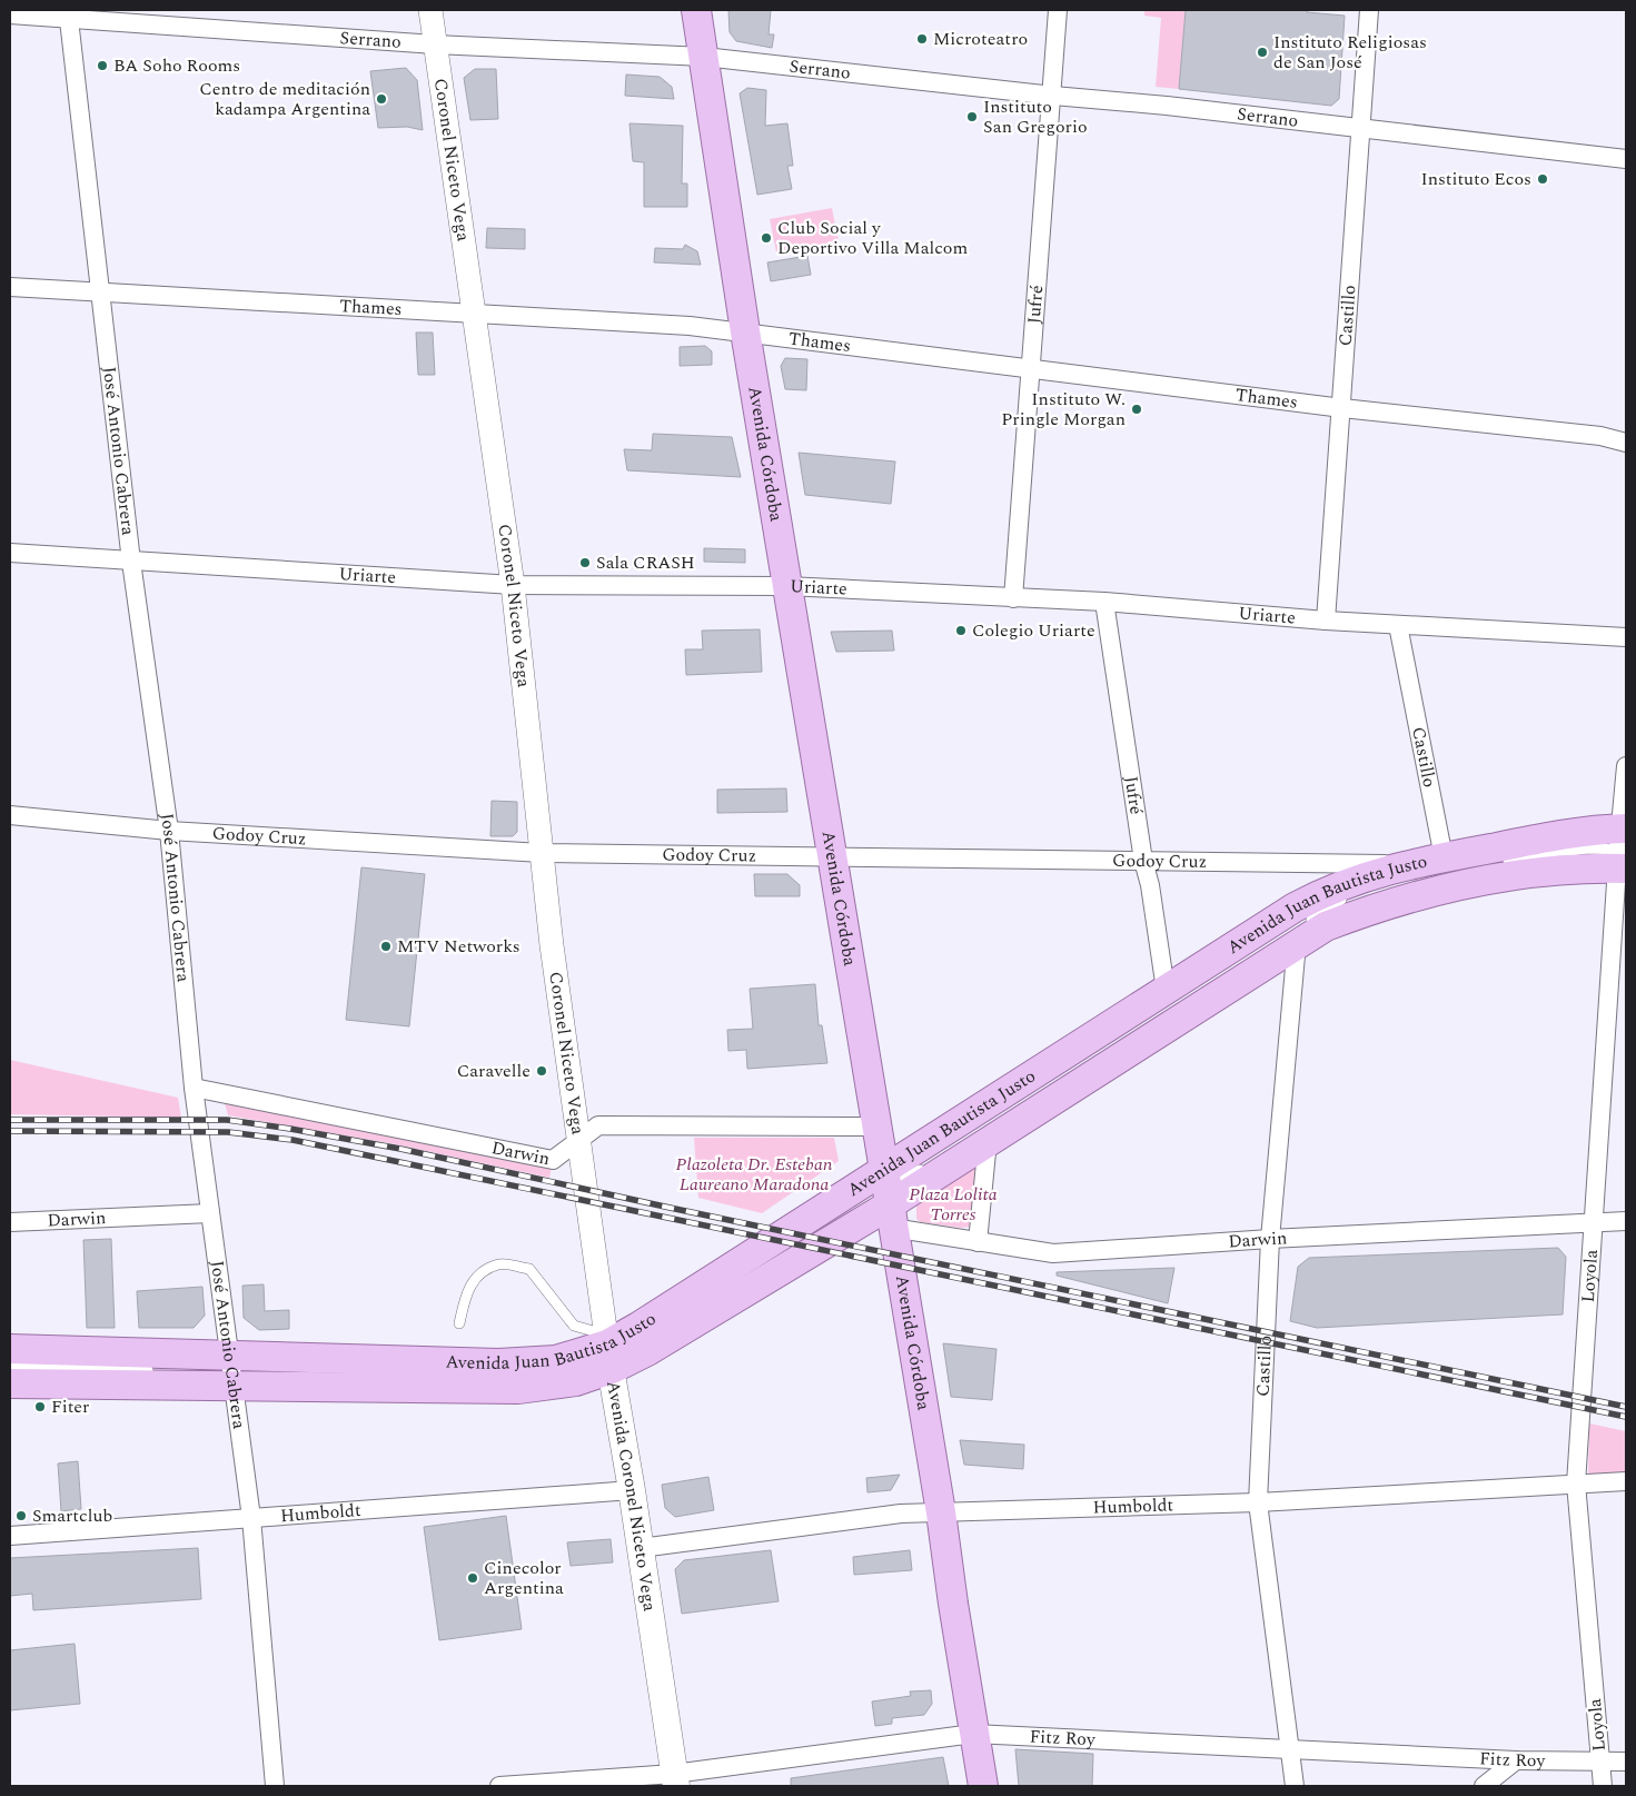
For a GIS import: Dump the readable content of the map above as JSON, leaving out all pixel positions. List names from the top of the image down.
{
  "streets": {
    "main road": ["Avenida Córdoba", "Avenida Juan Bautista Justo", "Avenida Coronel Niceto Vega"],
    "street": [
      "Serrano",
      "Coronel Niceto Vega",
      "Jufré",
      "Thames",
      "Castillo",
      "José Antonio Cabrera",
      "Uriarte",
      "Godoy Cruz",
      "Darwin",
      "Loyola",
      "Humboldt",
      "Fitz Roy"
    ]
  },
  "crossings": [
    ["Serrano", "Coronel Niceto Vega"],
    ["Serrano", "Jufré"],
    ["Serrano", "Castillo"],
    ["Serrano", "José Antonio Cabrera"],
    ["Serrano", "Avenida Córdoba"],
    ["Coronel Niceto Vega", "Thames"],
    ["Coronel Niceto Vega", "Uriarte"],
    ["Coronel Niceto Vega", "Godoy Cruz"],
    ["Coronel Niceto Vega", "Darwin"],
    ["Coronel Niceto Vega", "Avenida Coronel Niceto Vega"],
    ["Jufré", "Thames"],
    ["Jufré", "Uriarte"],
    ["Jufré", "Godoy Cruz"],
    ["Jufré", "Avenida Juan Bautista Justo"],
    ["Thames", "Castillo"],
    ["Thames", "José Antonio Cabrera"],
    ["Thames", "Avenida Córdoba"],
    ["Castillo", "Uriarte"],
    ["Castillo", "Avenida Juan Bautista Justo"],
    ["Castillo", "Darwin"],
    ["Castillo", "Humboldt"],
    ["Castillo", "Fitz Roy"],
    ["José Antonio Cabrera", "Uriarte"],
    ["José Antonio Cabrera", "Godoy Cruz"],
    ["José Antonio Cabrera", "Avenida Juan Bautista Justo"],
    ["José Antonio Cabrera", "Darwin"],
    ["José Antonio Cabrera", "Humboldt"],
    ["Avenida Córdoba", "Uriarte"],
    ["Avenida Córdoba", "Godoy Cruz"],
    ["Avenida Córdoba", "Avenida Juan Bautista Justo"],
    ["Avenida Córdoba", "Darwin"],
    ["Avenida Córdoba", "Humboldt"],
    ["Avenida Córdoba", "Fitz Roy"],
    ["Godoy Cruz", "Avenida Juan Bautista Justo"],
    ["Avenida Juan Bautista Justo", "Darwin"],
    ["Avenida Juan Bautista Justo", "Loyola"],
    ["Avenida Juan Bautista Justo", "Avenida Coronel Niceto Vega"],
    ["Darwin", "Loyola"],
    ["Loyola", "Humboldt"],
    ["Loyola", "Fitz Roy"],
    ["Avenida Coronel Niceto Vega", "Humboldt"],
    ["Avenida Coronel Niceto Vega", "Fitz Roy"]
  ],
  "parks": ["Plazoleta Dr. Esteban Laureano Maradona", "Plaza Lolita Torres"],
  "places": [
    "Microteatro",
    "Instituto Religiosas de San José",
    "BA Soho Rooms",
    "Centro de meditación kadampa Argentina",
    "Instituto San Gregorio",
    "Instituto Ecos",
    "Club Social y Deportivo Villa Malcom",
    "Instituto W. Pringle Morgan",
    "Sala CRASH",
    "Colegio Uriarte",
    "MTV Networks",
    "Caravelle",
    "Fiter",
    "Smartclub",
    "Cinecolor Argentina"
  ]
}
